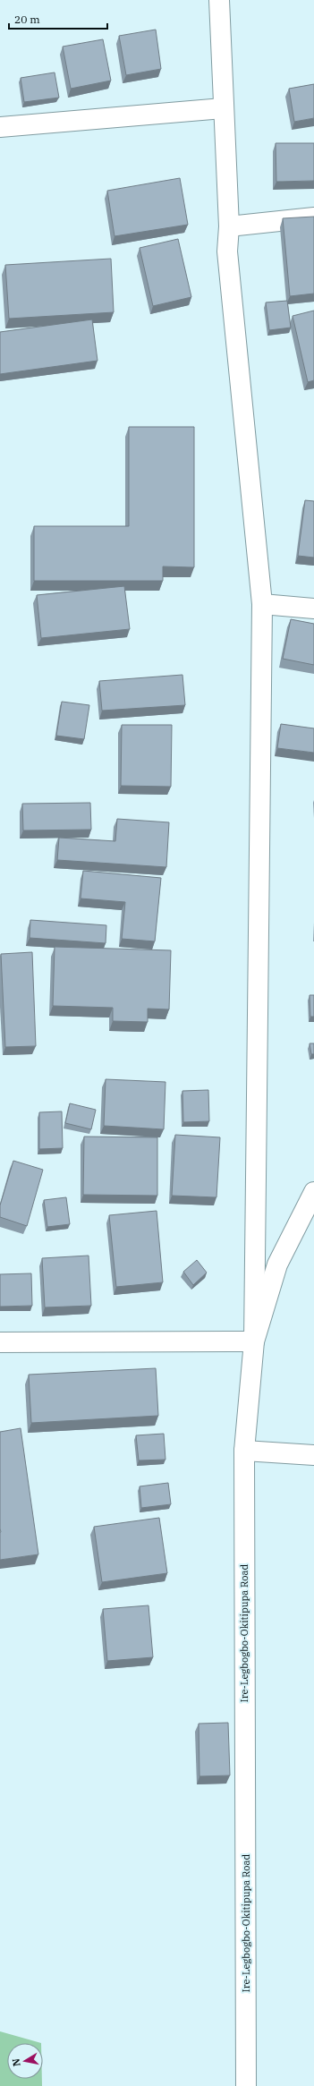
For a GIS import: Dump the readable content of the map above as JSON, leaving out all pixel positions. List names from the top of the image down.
{
  "streets": {
    "street": ["Ire-Legbogbo-Okitipupa Road"]
  },
  "scale_bar": "20 m",
  "north": "left"
}
